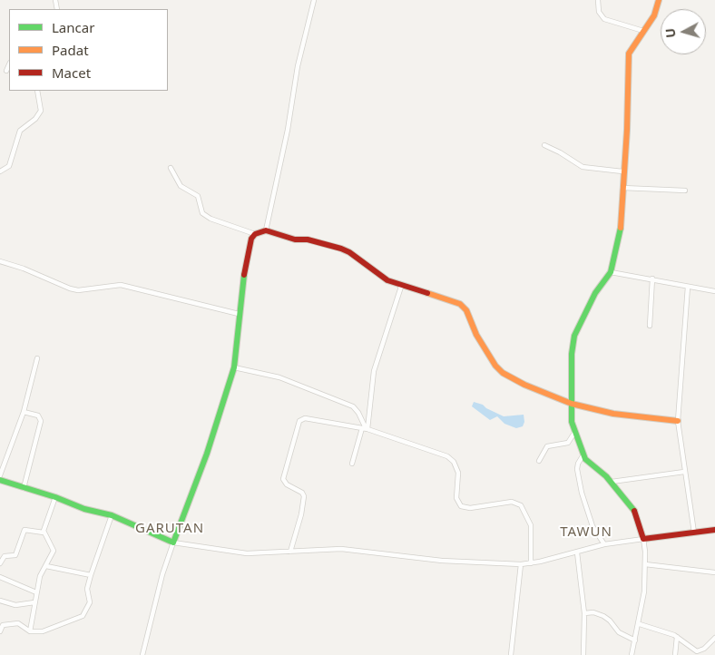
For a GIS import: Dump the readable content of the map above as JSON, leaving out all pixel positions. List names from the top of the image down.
{
  "districts": ["GARUTAN", "TAWUN"],
  "legend": ["Lancar", "Padat", "Macet"],
  "north": "left"
}
